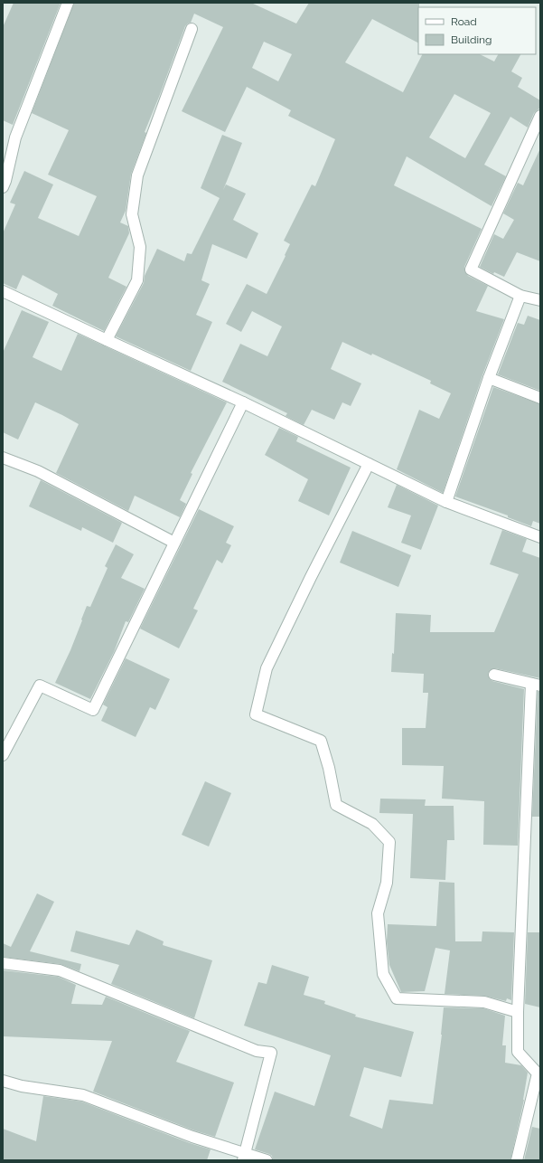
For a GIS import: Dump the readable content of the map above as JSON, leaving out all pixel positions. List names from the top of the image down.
{
  "legend": ["Road", "Building"]
}
